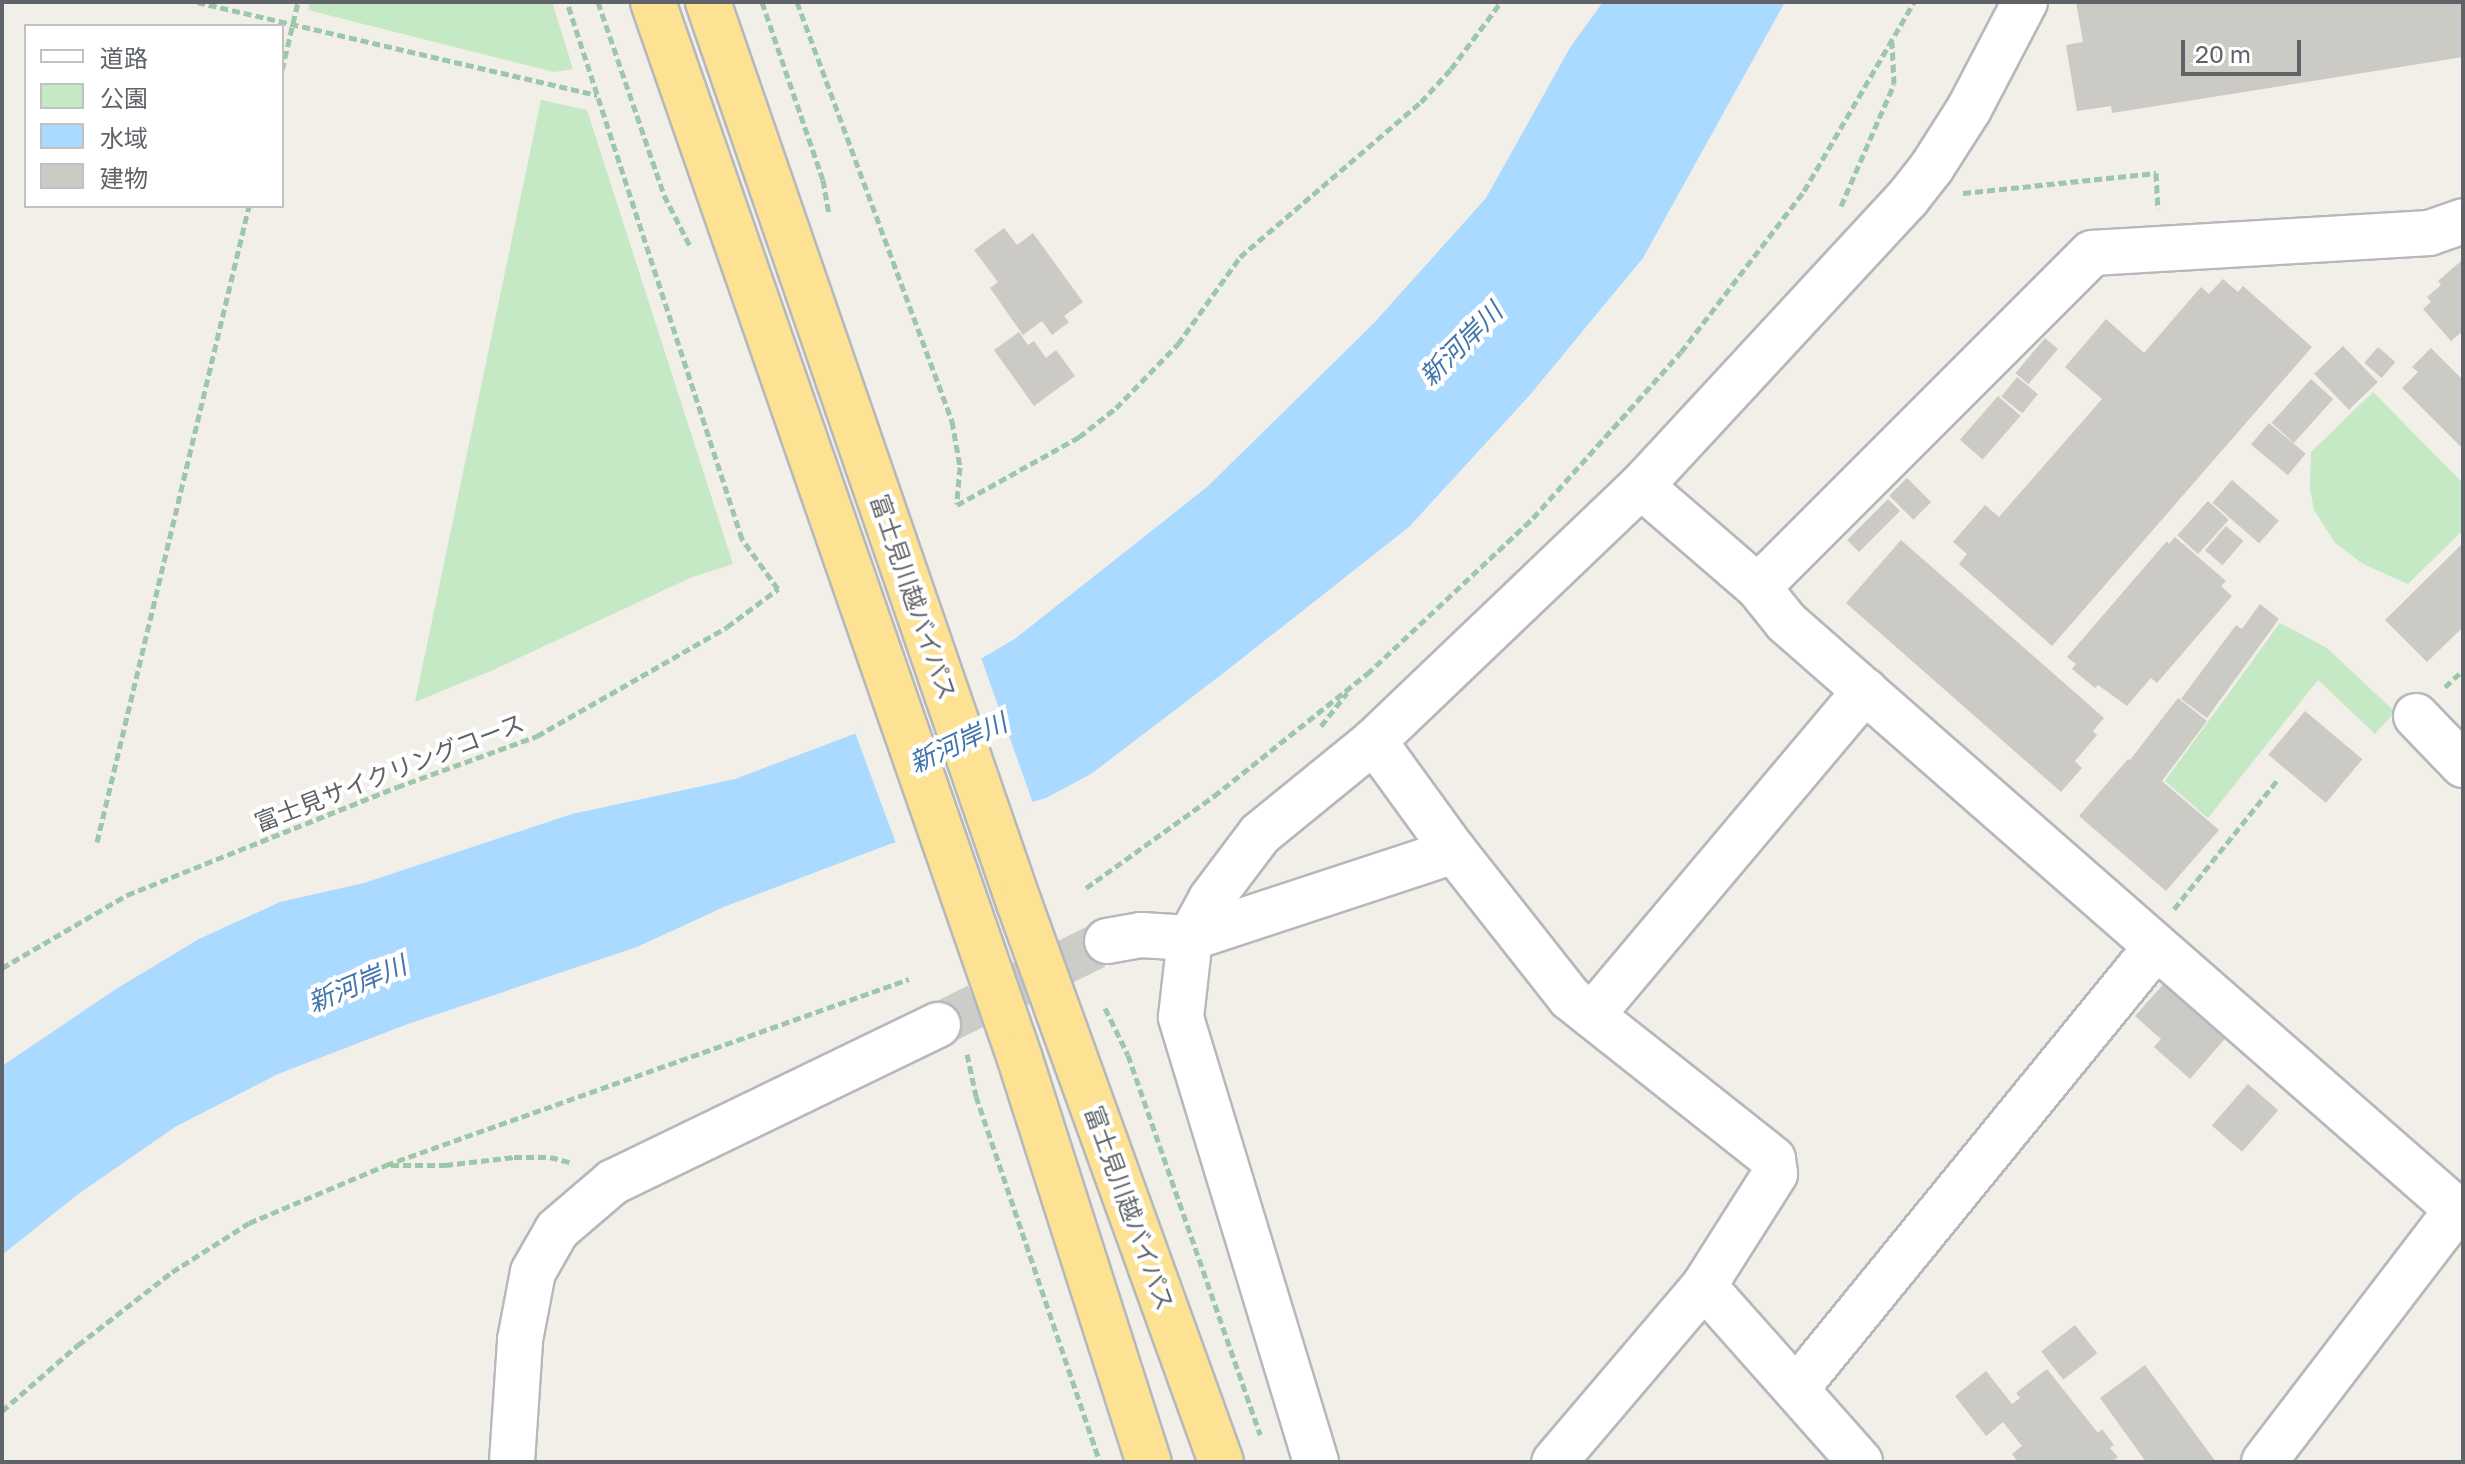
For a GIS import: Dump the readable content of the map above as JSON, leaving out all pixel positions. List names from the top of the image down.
{
  "streets": {
    "highway": ["富士見川越バイパス"],
    "path": ["富士見サイクリングコース"]
  },
  "water": ["新河岸川"],
  "legend": [
    "道路",
    "公園",
    "水域",
    "建物"
  ],
  "scale_bar": "20 m"
}
